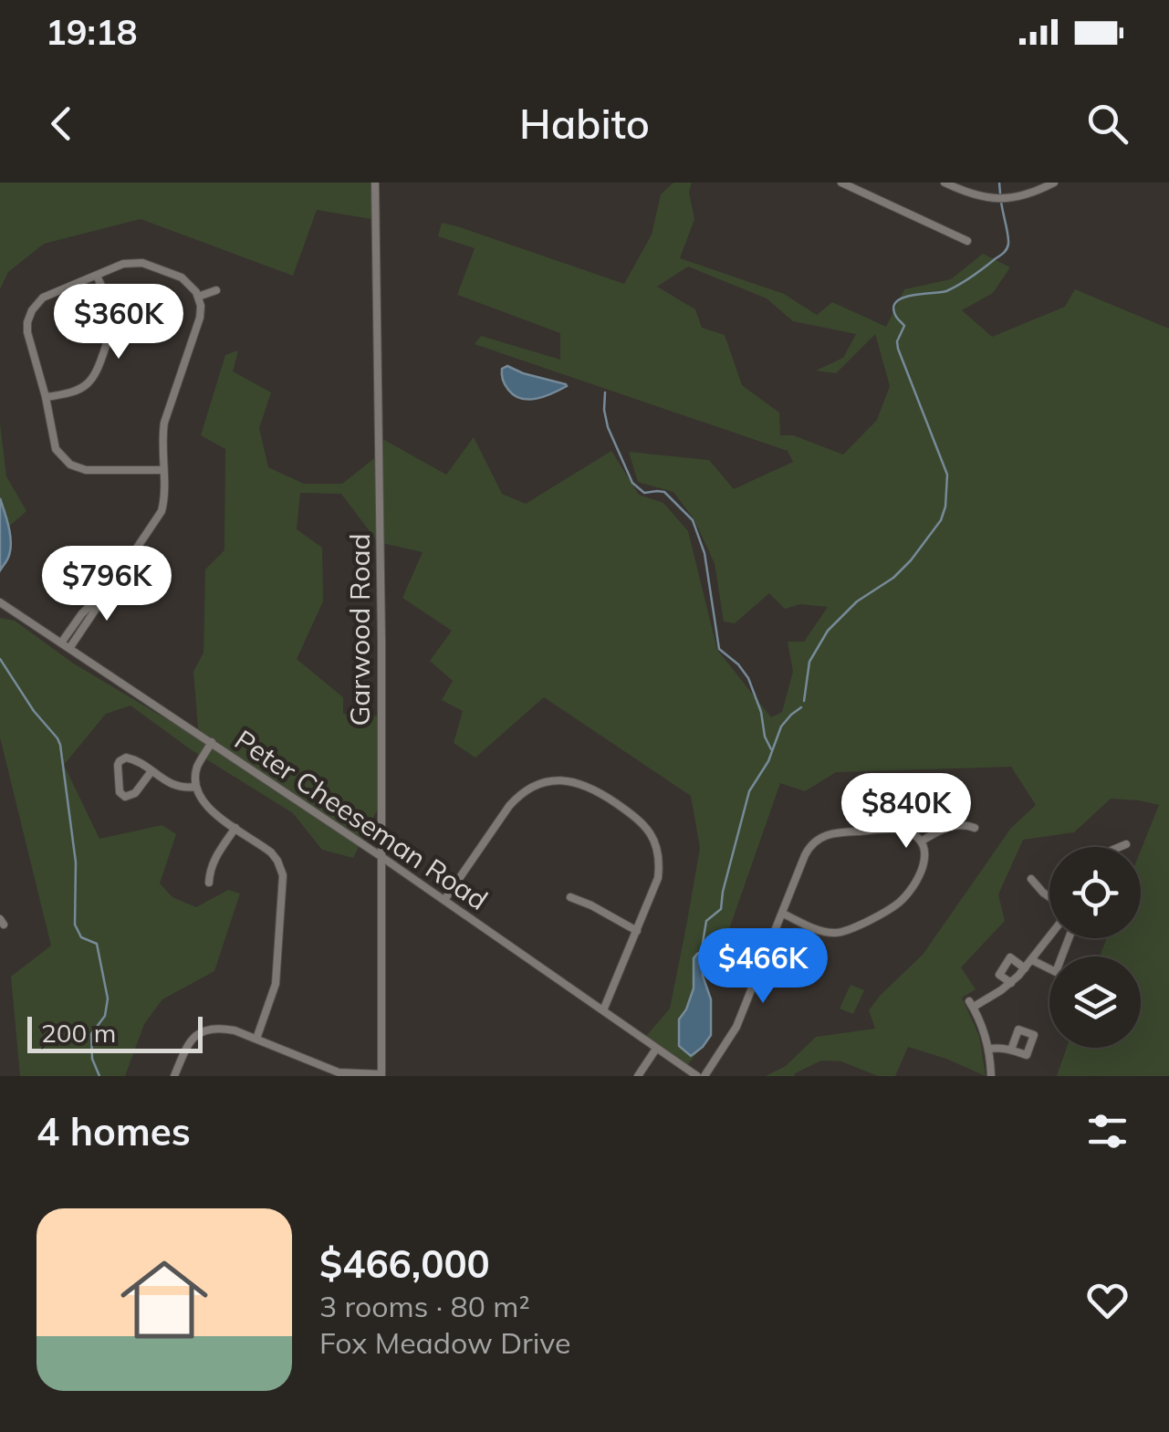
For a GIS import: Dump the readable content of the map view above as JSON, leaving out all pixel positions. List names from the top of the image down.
{
  "streets": {
    "street": ["Garwood Road", "Peter Cheeseman Road"]
  },
  "crossings": [
    ["Garwood Road", "Peter Cheeseman Road"]
  ],
  "scale_bar": "200 m",
  "page": {
    "status": "19:18",
    "header": "Habito",
    "price": [
      "$360K",
      "$796K",
      "$840K",
      "$466K"
    ],
    "scale": "200 m",
    "heading": "4 homes",
    "list": [
      {
        "name": "$466,000",
        "note": "3 rooms · 80 m² · Fox Meadow Drive"
      }
    ]
  }
}
